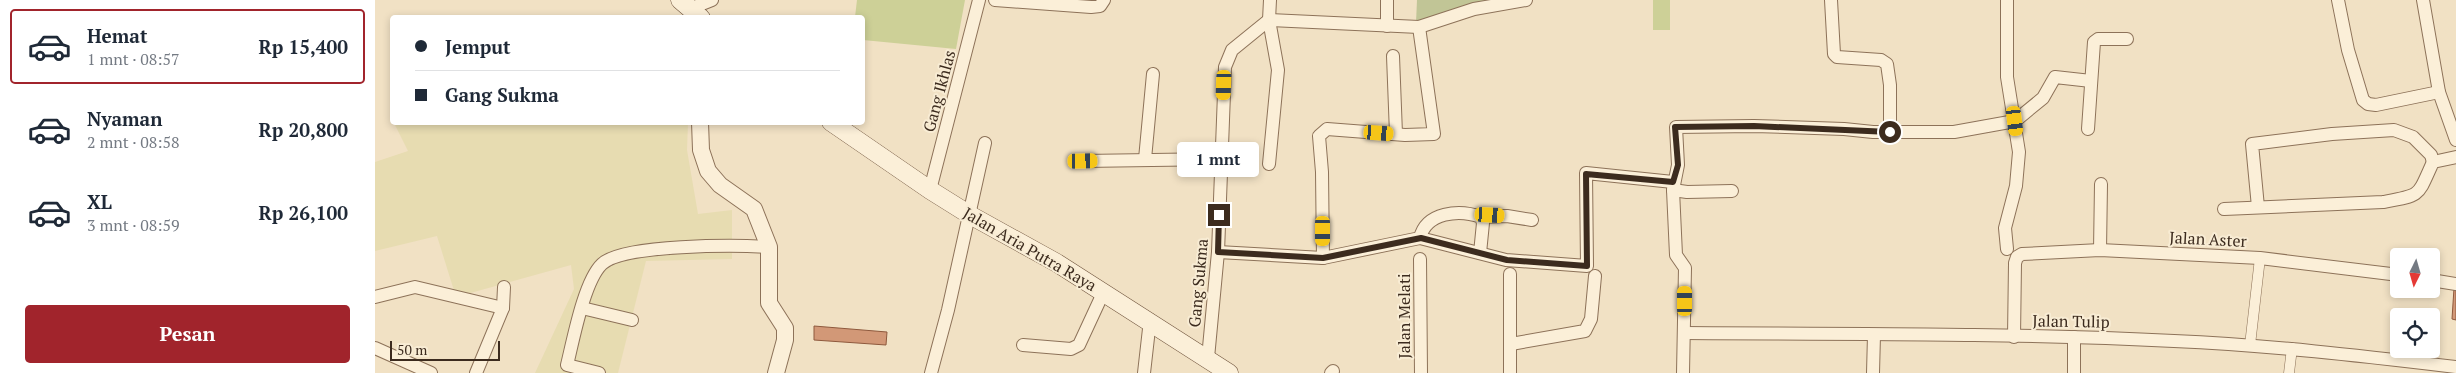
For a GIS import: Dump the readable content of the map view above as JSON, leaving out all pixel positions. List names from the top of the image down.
{
  "streets": {
    "main road": ["Jalan Aria Putra Raya"],
    "street": [
      "Gang Ikhlas",
      "Jalan Aster",
      "Gang Sukma",
      "Jalan Melati",
      "Jalan Tulip"
    ]
  },
  "crossings": [
    ["Gang Ikhlas", "Jalan Aria Putra Raya"],
    ["Jalan Aria Putra Raya", "Gang Sukma"]
  ],
  "scale_bar": "50 m",
  "north": "bottom",
  "page": {
    "list": [
      {
        "name": "Hemat",
        "note": "1 mnt · 08:57",
        "value": "Rp 15,400"
      },
      {
        "name": "Nyaman",
        "note": "2 mnt · 08:58",
        "value": "Rp 20,800"
      },
      {
        "name": "XL",
        "note": "3 mnt · 08:59",
        "value": "Rp 26,100"
      }
    ],
    "banner": ["Jemput", "Gang Sukma"],
    "bubble": "1 mnt",
    "buttons": "Pesan",
    "scale": "50 m"
  }
}
